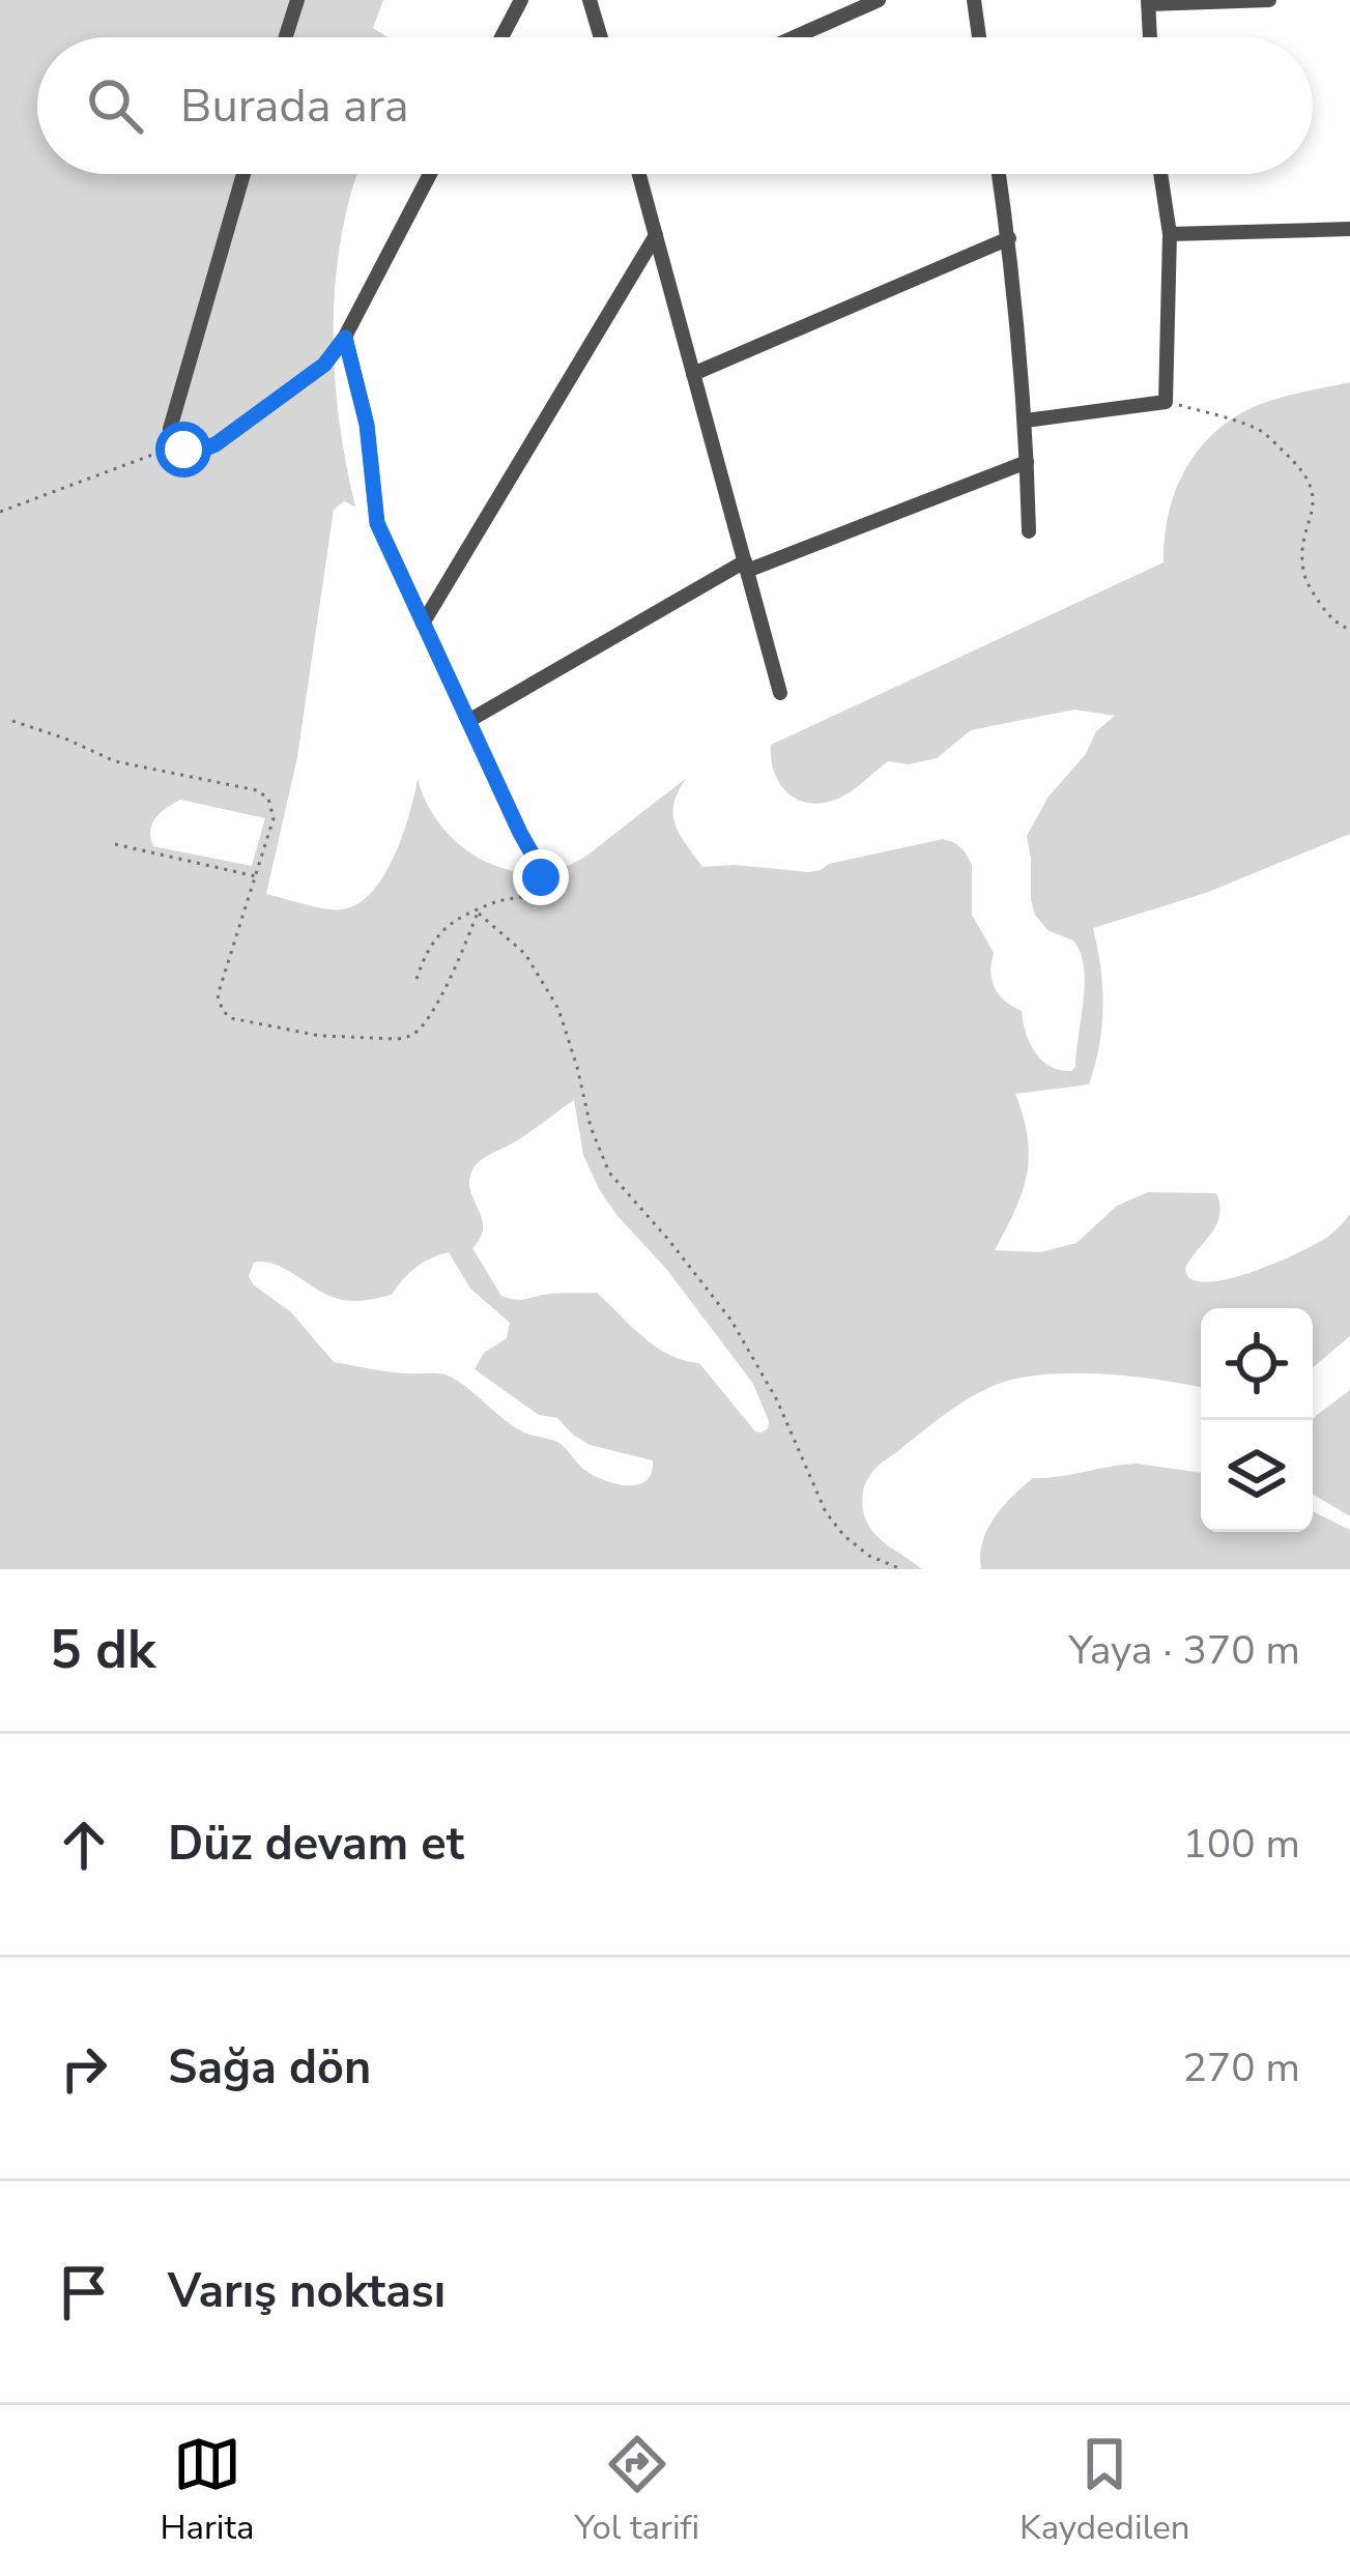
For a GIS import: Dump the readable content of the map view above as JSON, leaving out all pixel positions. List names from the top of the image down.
{
  "page": {
    "search": "Burada ara",
    "heading": ["5 dk", "Yaya · 370 m"],
    "list": [
      ["Düz devam et", "100 m"],
      ["Sağa dön", "270 m"],
      "Varış noktası"
    ],
    "nav": ["Harita", "Yol tarifi", "Kaydedilen"]
  }
}
